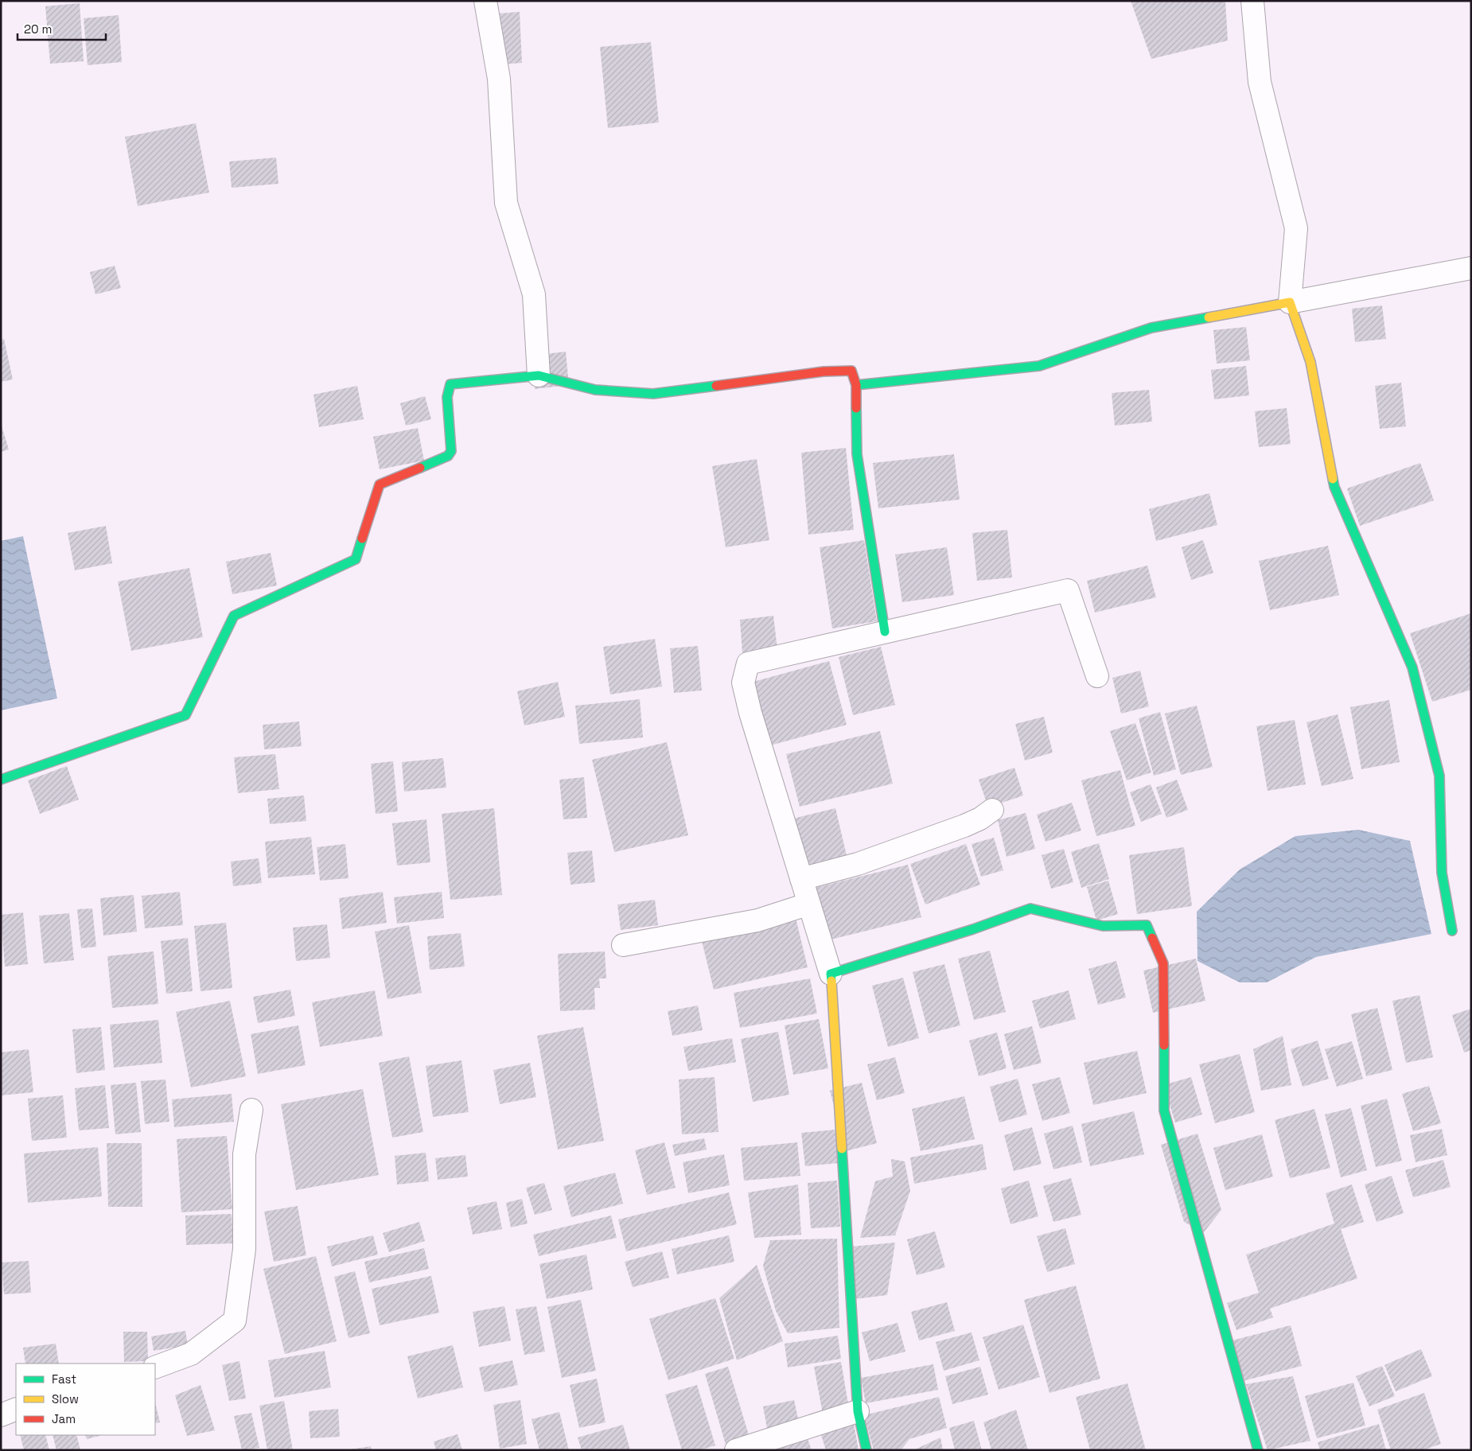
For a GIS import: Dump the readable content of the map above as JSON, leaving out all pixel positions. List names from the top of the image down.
{
  "legend": ["Fast", "Slow", "Jam"],
  "scale_bar": "20 m"
}
